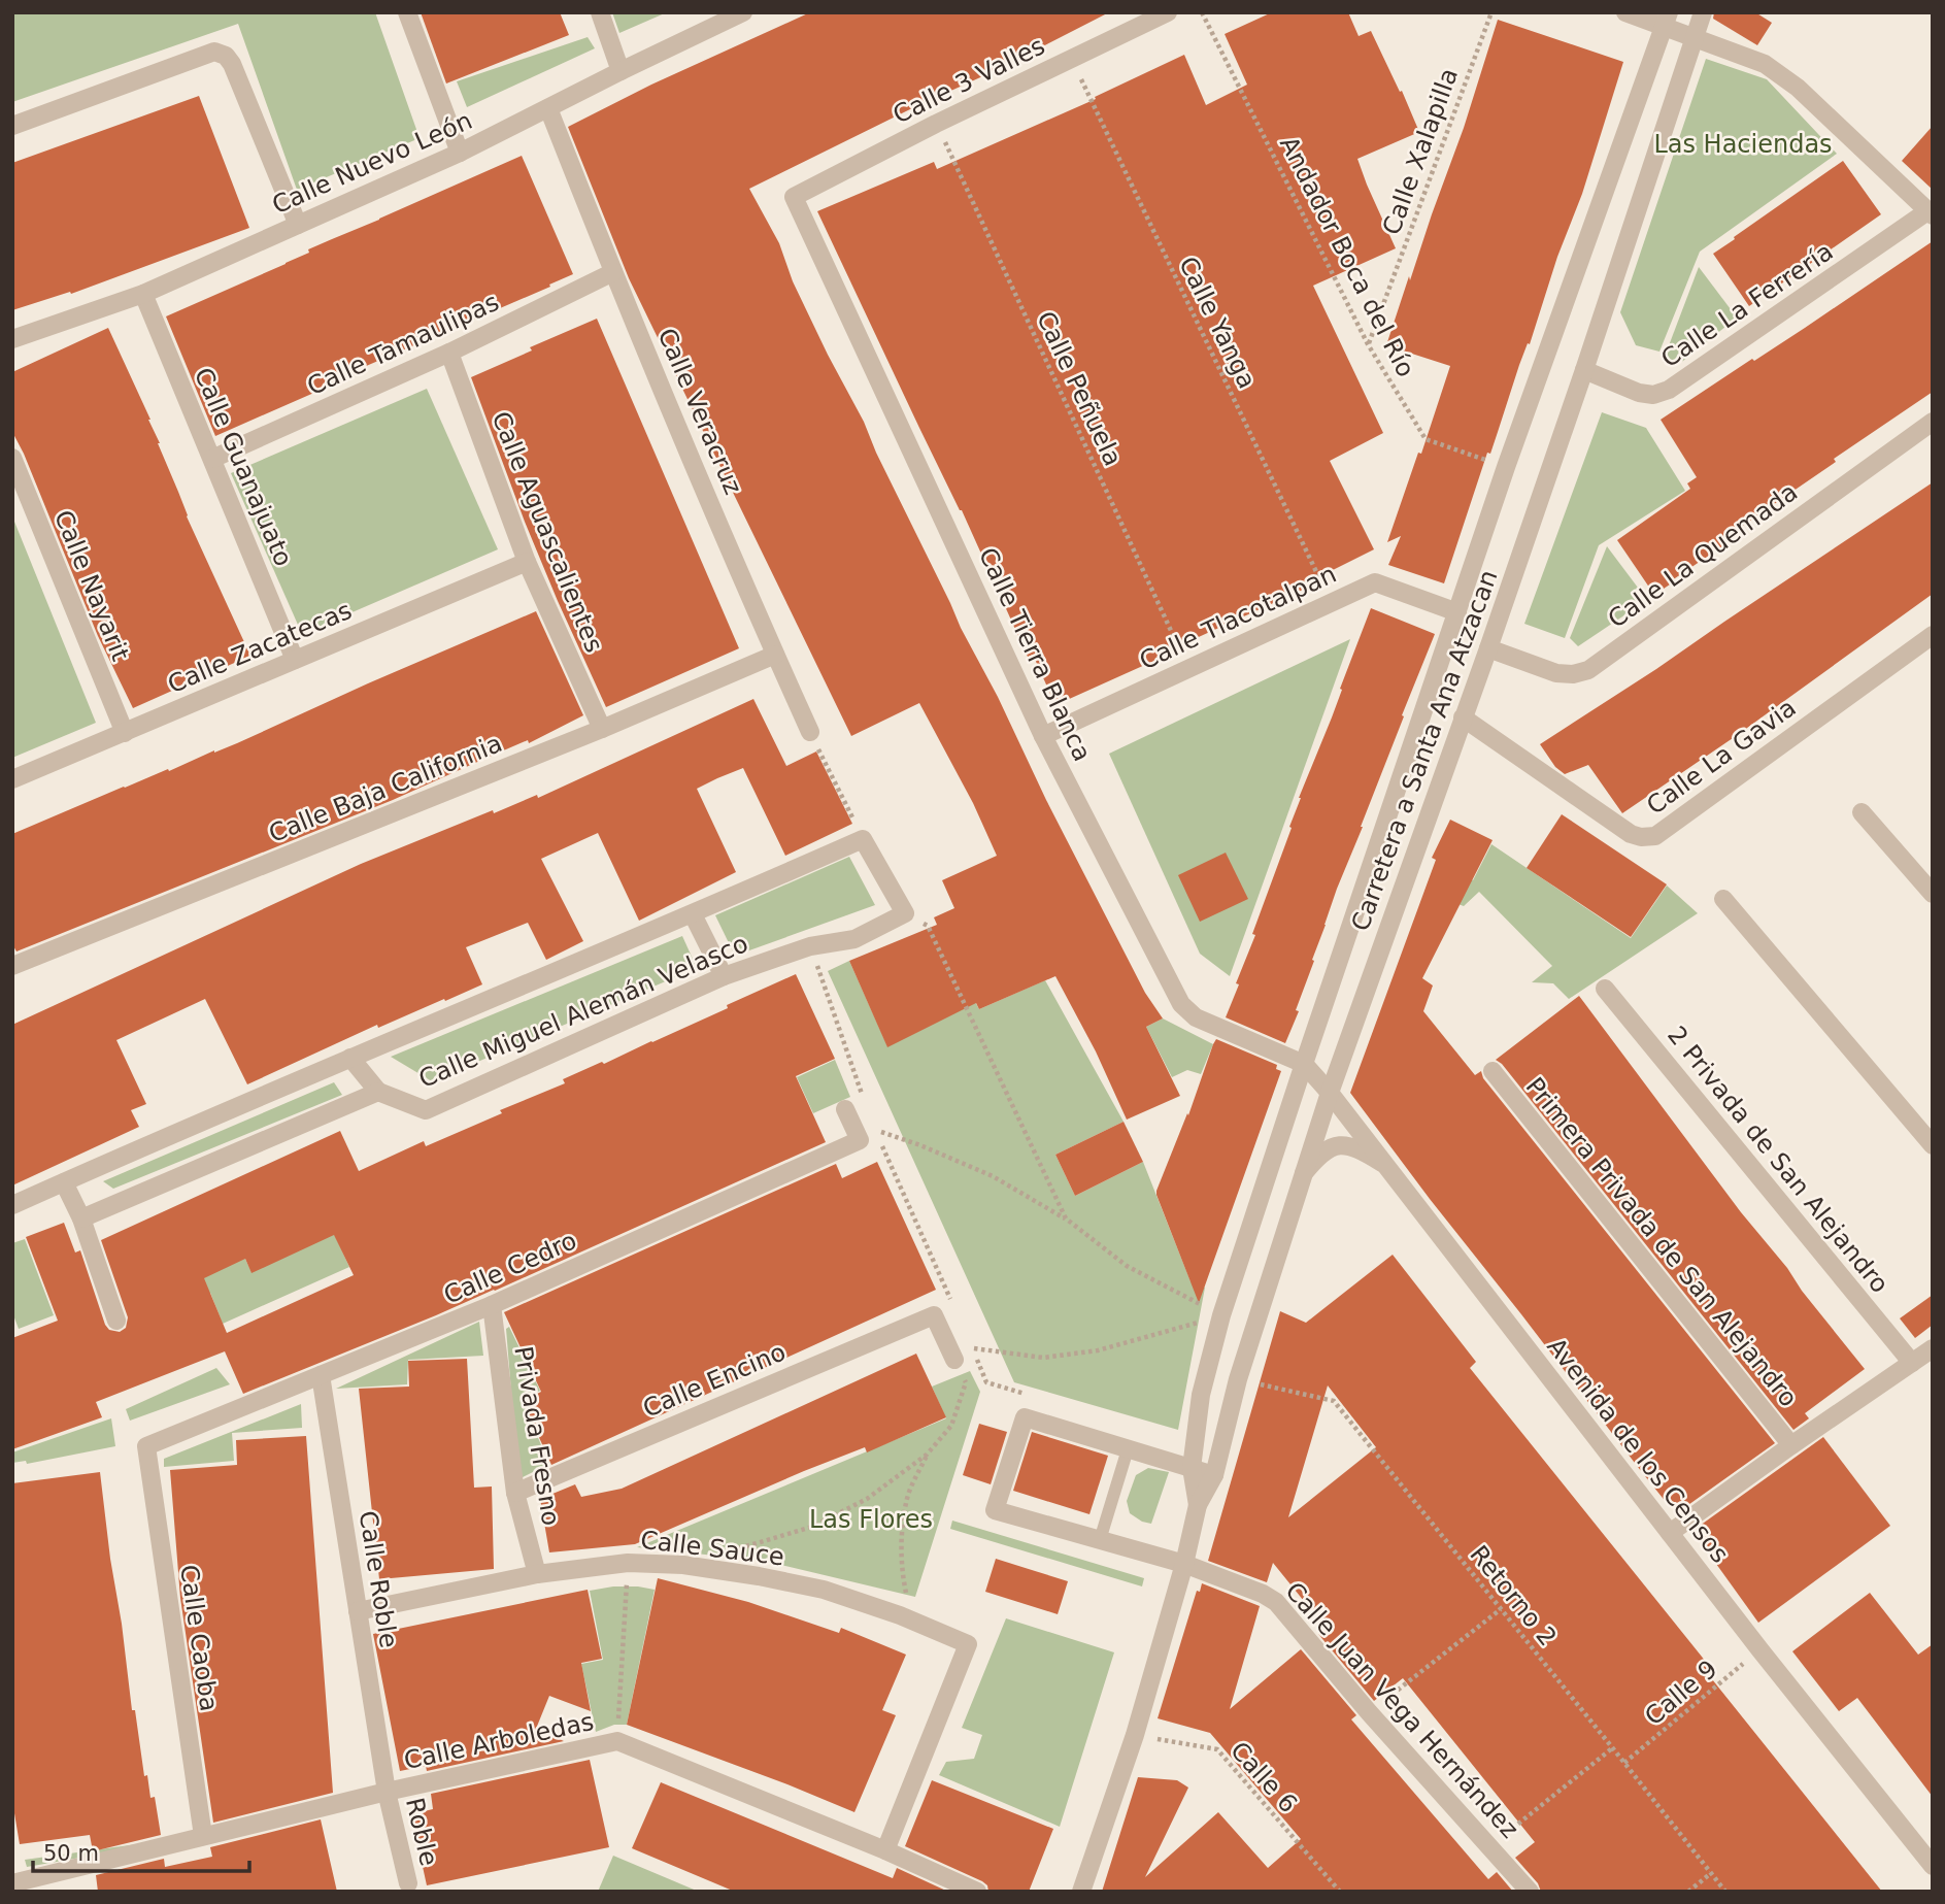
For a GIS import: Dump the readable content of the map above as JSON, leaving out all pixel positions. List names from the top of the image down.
{
  "streets": {
    "street": [
      "Calle 3 Valles",
      "Calle Nuevo León",
      "Calle La Ferrería",
      "Calle Tamaulipas",
      "Calle Veracruz",
      "Calle Guanajuato",
      "Calle Aguascalientes",
      "Calle La Quemada",
      "Calle Nayarit",
      "Calle Tlacotalpan",
      "Calle Zacatecas",
      "Calle Tierra Blanca",
      "Carretera a Santa Ana Atzacan",
      "Calle La Gavia",
      "Calle Baja California",
      "Calle Miguel Alemán Velasco",
      "2 Privada de San Alejandro",
      "Primera Privada de San Alejandro",
      "Calle Cedro",
      "Calle Encino",
      "Privada Fresno",
      "Avenida de los Censos",
      "Calle Sauce",
      "Calle Roble",
      "Calle Caoba",
      "Calle Juan Vega Hernández",
      "Calle Arboledas",
      "Roble"
    ],
    "path": [
      "Calle Xalapilla",
      "Andador Boca del Río",
      "Calle Yanga",
      "Calle Peñuela",
      "Retorno 2",
      "Calle 9",
      "Calle 6"
    ]
  },
  "crossings": [
    ["Calle 3 Valles", "Calle Yanga"],
    ["Calle 3 Valles", "Calle Peñuela"],
    ["Calle 3 Valles", "Calle Tierra Blanca"],
    ["Calle Xalapilla", "Andador Boca del Río"],
    ["Calle Nuevo León", "Calle Veracruz"],
    ["Calle Nuevo León", "Calle Guanajuato"],
    ["Andador Boca del Río", "Carretera a Santa Ana Atzacan"],
    ["Calle La Ferrería", "Carretera a Santa Ana Atzacan"],
    ["Calle Yanga", "Calle Tlacotalpan"],
    ["Calle Tamaulipas", "Calle Veracruz"],
    ["Calle Tamaulipas", "Calle Guanajuato"],
    ["Calle Tamaulipas", "Calle Aguascalientes"],
    ["Calle Peñuela", "Calle Tlacotalpan"],
    ["Calle Veracruz", "Calle Baja California"],
    ["Calle Guanajuato", "Calle Zacatecas"],
    ["Calle Aguascalientes", "Calle Zacatecas"],
    ["Calle Aguascalientes", "Calle Baja California"],
    ["Calle La Quemada", "Carretera a Santa Ana Atzacan"],
    ["Calle Nayarit", "Calle Zacatecas"],
    ["Calle Tlacotalpan", "Calle Tierra Blanca"],
    ["Calle Tlacotalpan", "Carretera a Santa Ana Atzacan"],
    ["Calle Tierra Blanca", "Carretera a Santa Ana Atzacan"],
    ["Calle Tierra Blanca", "Avenida de los Censos"],
    ["Carretera a Santa Ana Atzacan", "Calle La Gavia"],
    ["Carretera a Santa Ana Atzacan", "Avenida de los Censos"],
    ["Carretera a Santa Ana Atzacan", "Retorno 2"],
    ["Carretera a Santa Ana Atzacan", "Calle Juan Vega Hernández"],
    ["Carretera a Santa Ana Atzacan", "Calle 6"],
    ["Calle Cedro", "Privada Fresno"],
    ["Calle Cedro", "Calle Roble"],
    ["Calle Cedro", "Calle Caoba"],
    ["Calle Encino", "Privada Fresno"],
    ["Privada Fresno", "Calle Sauce"],
    ["Avenida de los Censos", "Calle 9"],
    ["Calle Sauce", "Calle Roble"],
    ["Calle Sauce", "Calle Arboledas"],
    ["Calle Roble", "Calle Arboledas"],
    ["Calle Roble", "Roble"],
    ["Retorno 2", "Calle 9"],
    ["Calle Caoba", "Calle Arboledas"],
    ["Calle Arboledas", "Roble"]
  ],
  "parks": ["Las Haciendas", "Las Flores"],
  "scale_bar": "50 m"
}
